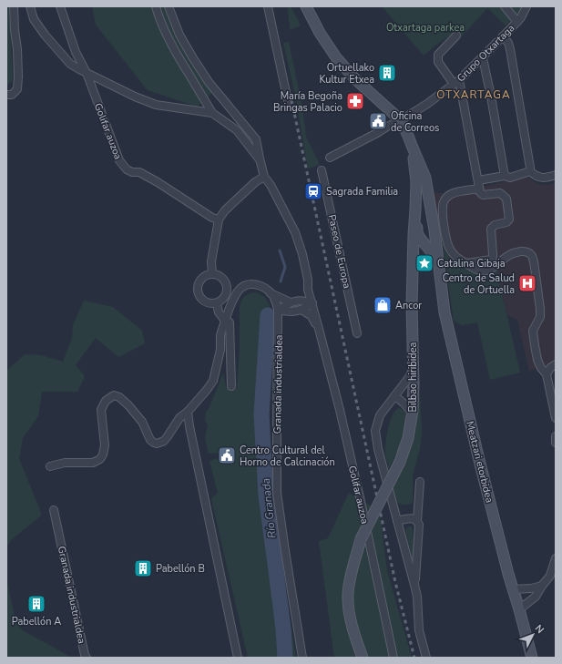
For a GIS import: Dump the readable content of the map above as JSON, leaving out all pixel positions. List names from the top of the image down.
{
  "streets": {
    "street": [
      "Grupo Otxartaga",
      "Golifar auzoa",
      "Paseo de Europa",
      "Bilbao hiribidea",
      "Granada industrialdea",
      "Meatzari etorbidea"
    ]
  },
  "crossings": [
    ["Bilbao hiribidea", "Meatzari etorbidea"]
  ],
  "districts": ["OTXARTAGA"],
  "water": ["Río Granada"],
  "parks": ["Otxartaga parkea"],
  "places": {
    "building": ["Ortuellako Kultur Etxea", "Pabellón B", "Pabellón A"],
    "pharmacy": ["María Begoña Bringas Palacio"],
    "public building": ["Oficina de Correos", "Centro Cultural del Horno de Calcinación"],
    "station": ["Sagrada Familia"],
    "place": ["Catalina Gibaja"],
    "hospital": ["Centro de Salud de Ortuella"],
    "shop": ["Ancor"]
  },
  "north": "top right"
}
